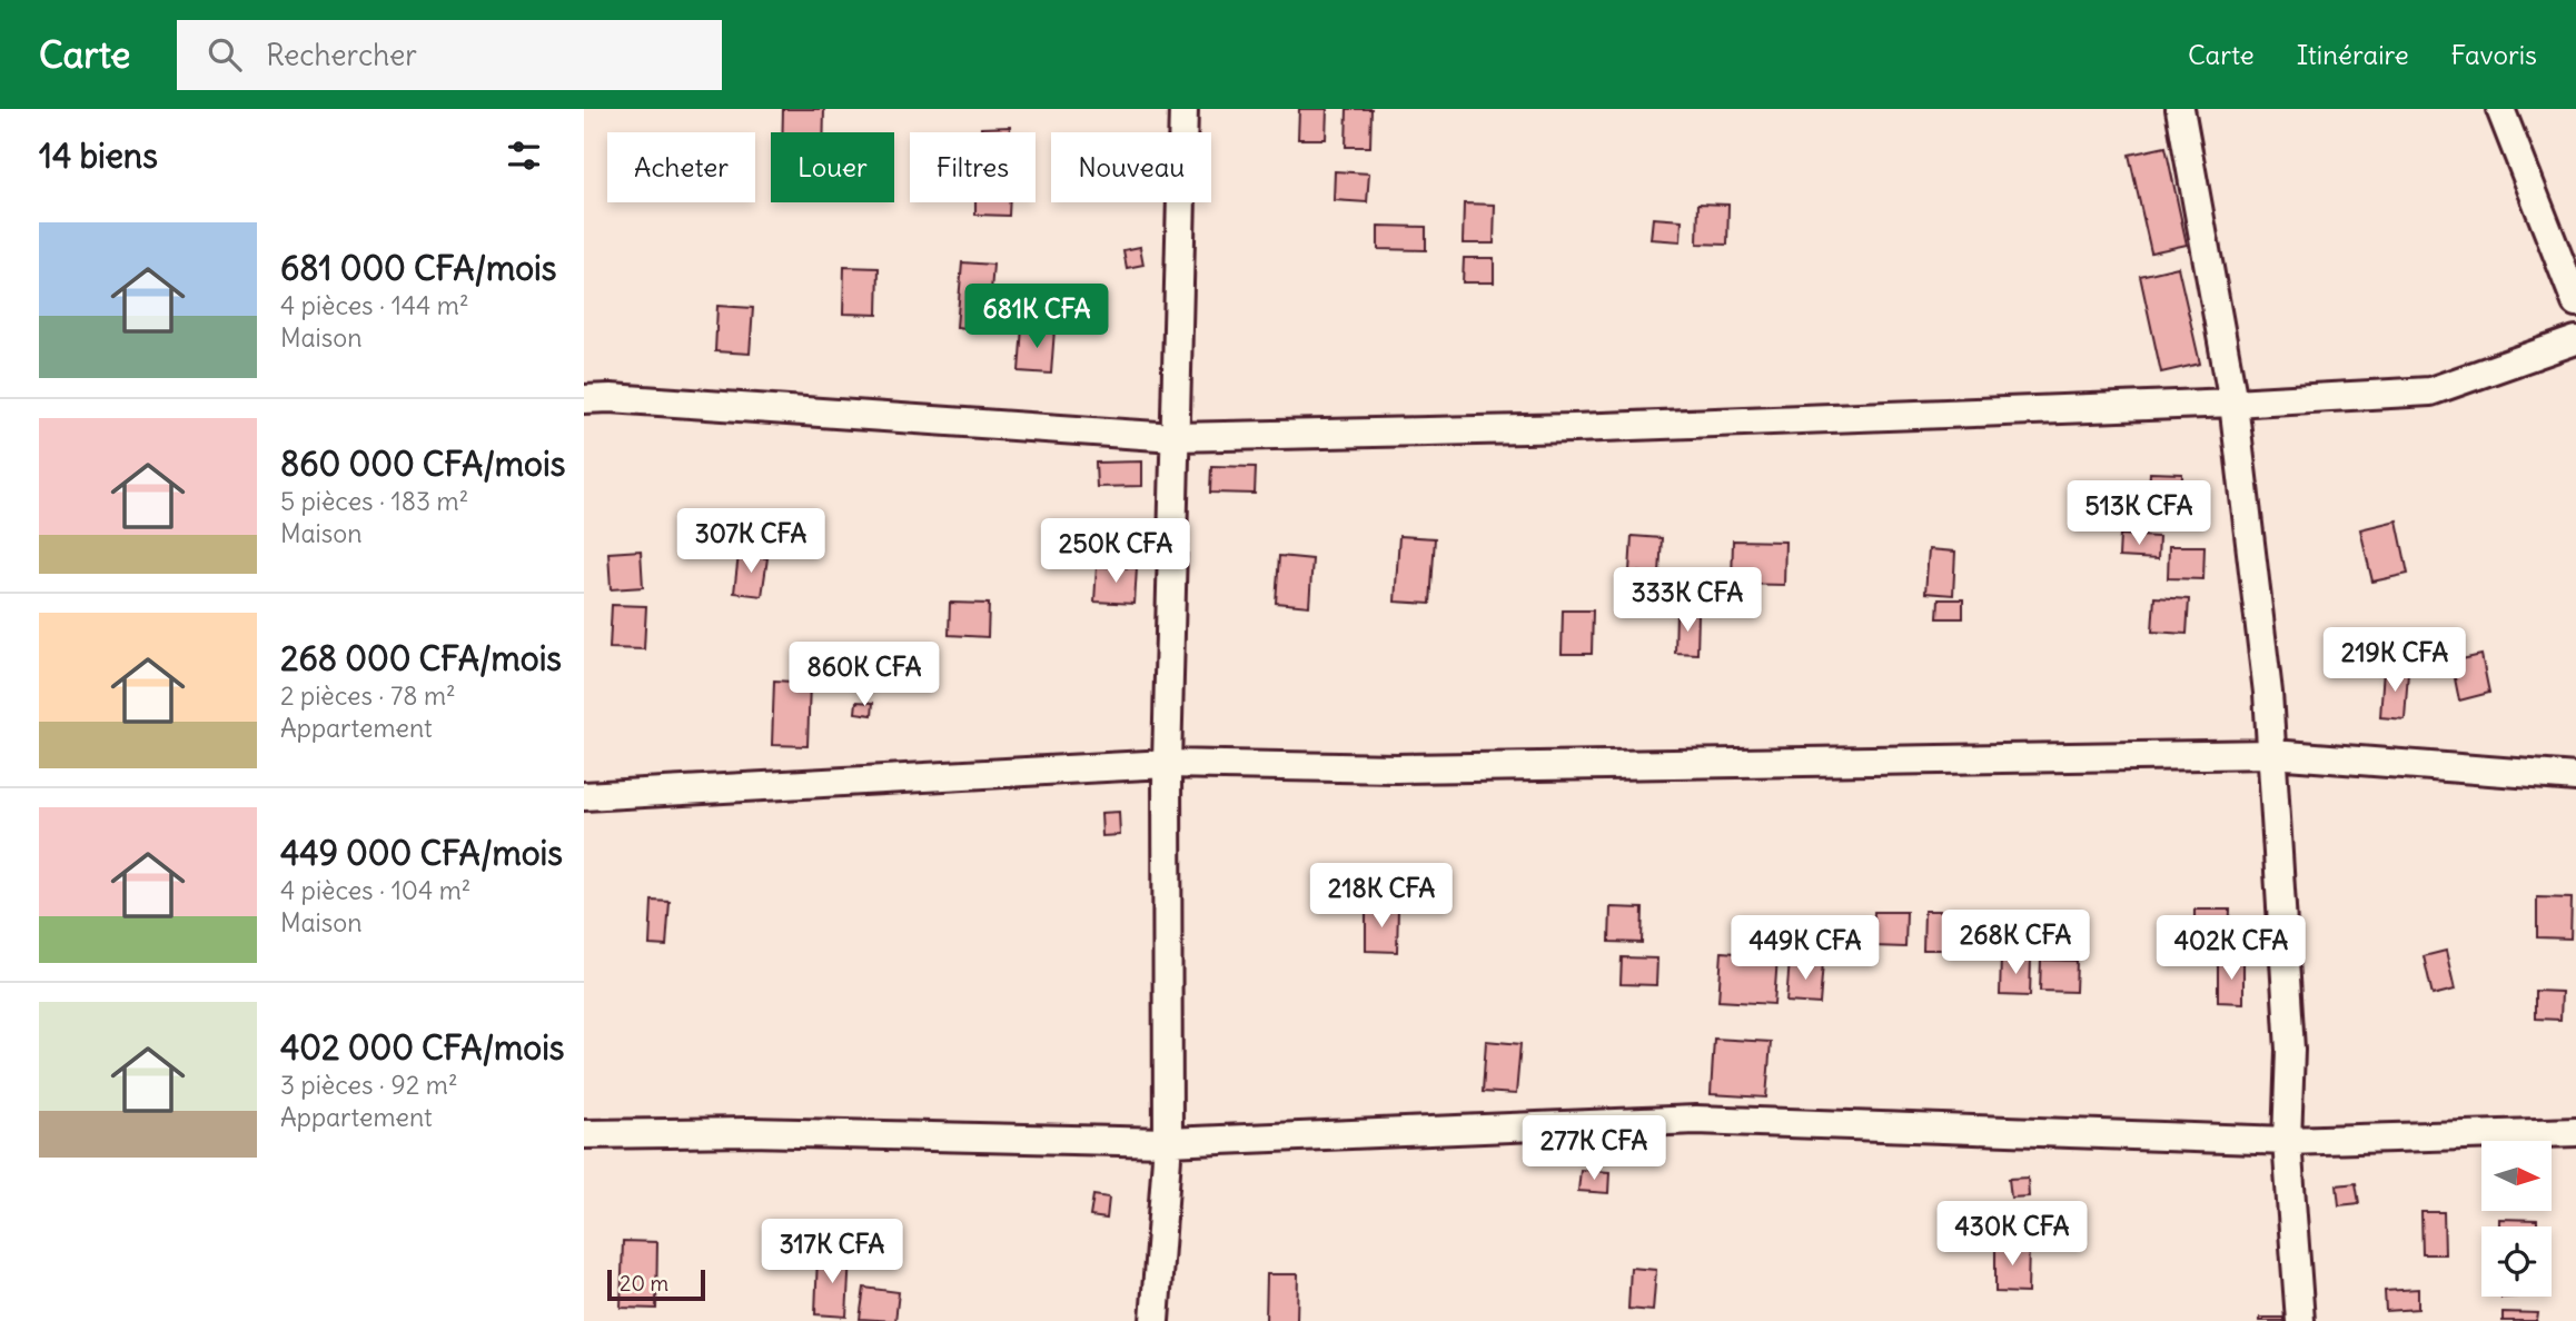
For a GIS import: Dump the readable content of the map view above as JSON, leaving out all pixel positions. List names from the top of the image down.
{
  "scale_bar": "20 m",
  "north": "right",
  "page": {
    "header": "Carte",
    "search": "Rechercher",
    "nav": ["Carte", "Itinéraire", "Favoris"],
    "heading": "14 biens",
    "chip": [
      "Acheter",
      "Louer",
      "Filtres",
      "Nouveau"
    ],
    "list": [
      {
        "name": "681 000 CFA/mois",
        "note": "4 pièces · 144 m² · Maison"
      },
      {
        "name": "860 000 CFA/mois",
        "note": "5 pièces · 183 m² · Maison"
      },
      {
        "name": "268 000 CFA/mois",
        "note": "2 pièces · 78 m² · Appartement"
      },
      {
        "name": "449 000 CFA/mois",
        "note": "4 pièces · 104 m² · Maison"
      },
      {
        "name": "402 000 CFA/mois",
        "note": "3 pièces · 92 m² · Appartement"
      }
    ],
    "price": [
      "681K CFA",
      "513K CFA",
      "307K CFA",
      "250K CFA",
      "333K CFA",
      "219K CFA",
      "860K CFA",
      "218K CFA",
      "268K CFA",
      "449K CFA",
      "402K CFA",
      "277K CFA",
      "430K CFA",
      "317K CFA"
    ],
    "scale": "20 m"
  }
}
